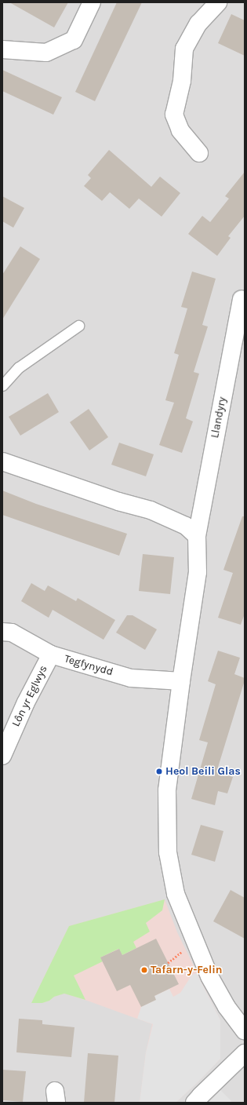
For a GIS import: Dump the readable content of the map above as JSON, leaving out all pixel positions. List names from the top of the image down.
{
  "streets": {
    "street": ["Llandyry", "Tegfynydd", "Lôn yr Eglwys"]
  },
  "crossings": [
    ["Llandyry", "Tegfynydd"],
    ["Tegfynydd", "Lôn yr Eglwys"]
  ],
  "places": ["Heol Beili Glas", "Tafarn-y-Felin"]
}
